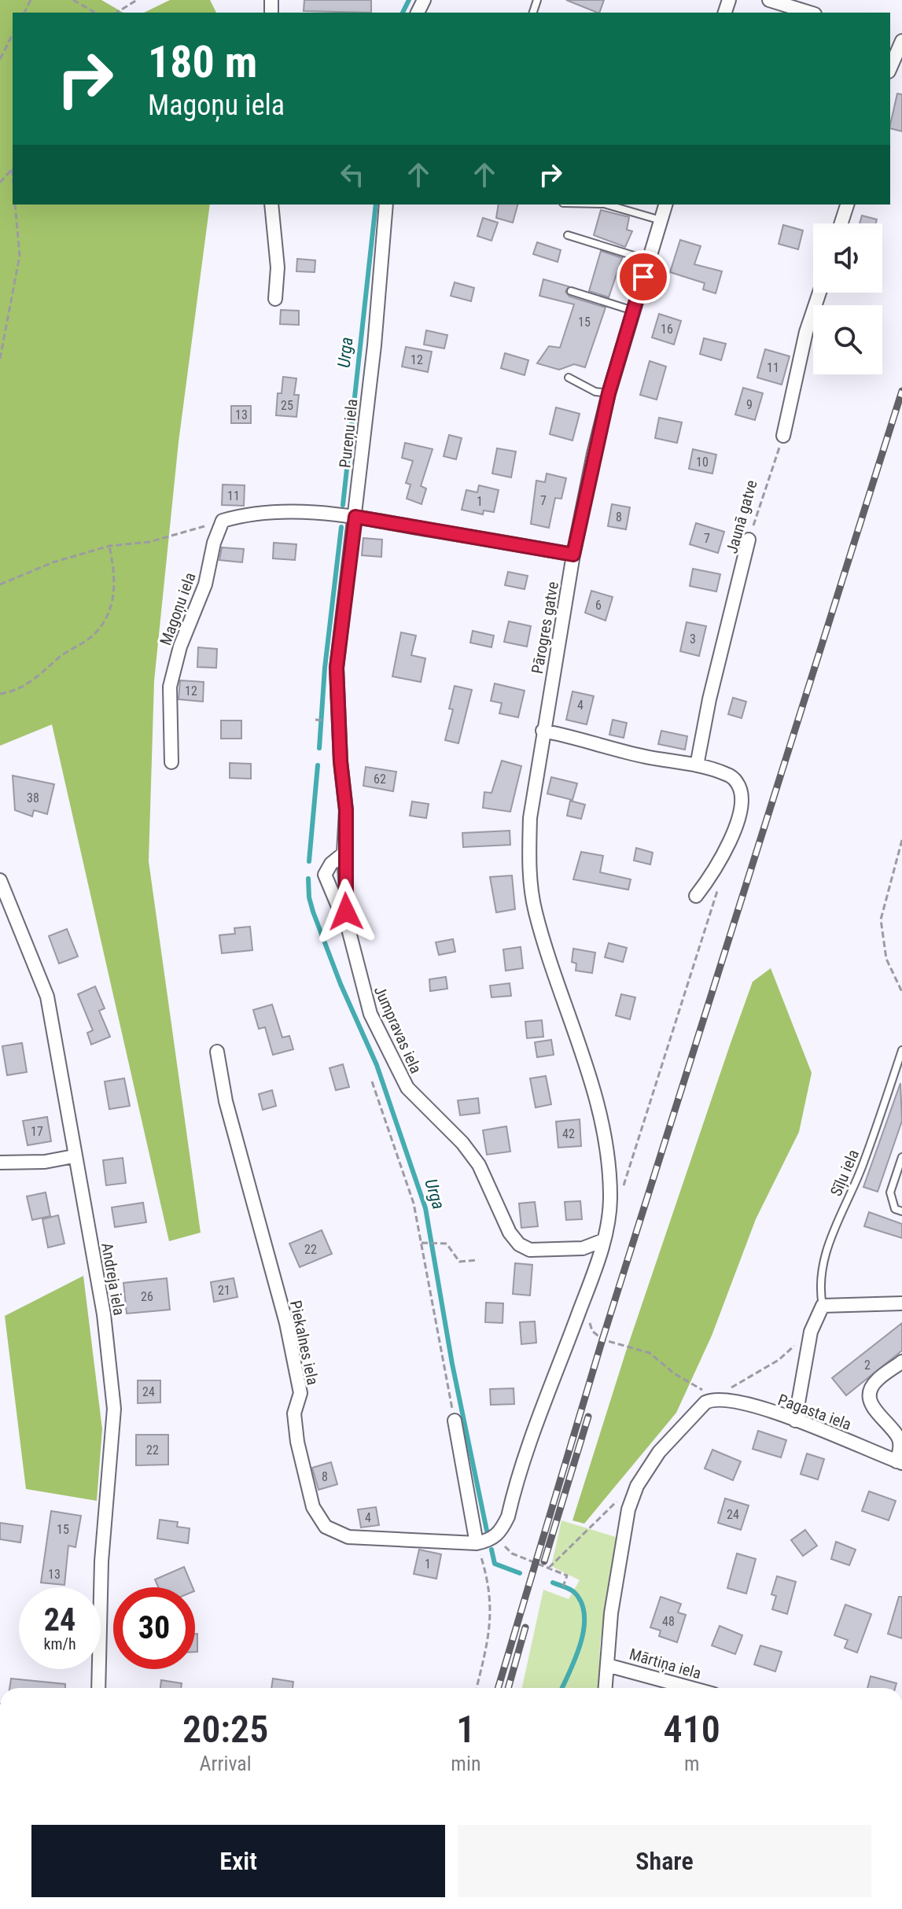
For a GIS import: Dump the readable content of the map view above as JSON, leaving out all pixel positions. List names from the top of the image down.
{
  "streets": {
    "street": [
      "Pureņu iela",
      "Jaunā gatve",
      "Magoņu iela",
      "Pārogres gatve",
      "Jumpravas iela",
      "Andreja iela",
      "Piekalnes iela",
      "Pagasta iela",
      "Mārtiņa iela"
    ],
    "lane": ["Sīļu iela"]
  },
  "crossings": [
    ["Pureņu iela", "Jumpravas iela"]
  ],
  "water": ["Urga"],
  "house_numbers": [
    "15",
    "16",
    "12",
    "11",
    "9",
    "25",
    "13",
    "10",
    "11",
    "7",
    "1",
    "8",
    "7",
    "6",
    "3",
    "12",
    "4",
    "62",
    "38",
    "17",
    "42",
    "22",
    "21",
    "26",
    "2",
    "24",
    "22",
    "8",
    "24",
    "4",
    "15",
    "1",
    "13",
    "48"
  ],
  "page": {
    "turn": ["180 m", "Magoņu iela"],
    "speed": "24 km/h",
    "limit": "30",
    "eta": [
      "20:25",
      "Arrival",
      "1",
      "min",
      "410",
      "m"
    ],
    "buttons": ["Exit", "Share"]
  }
}
